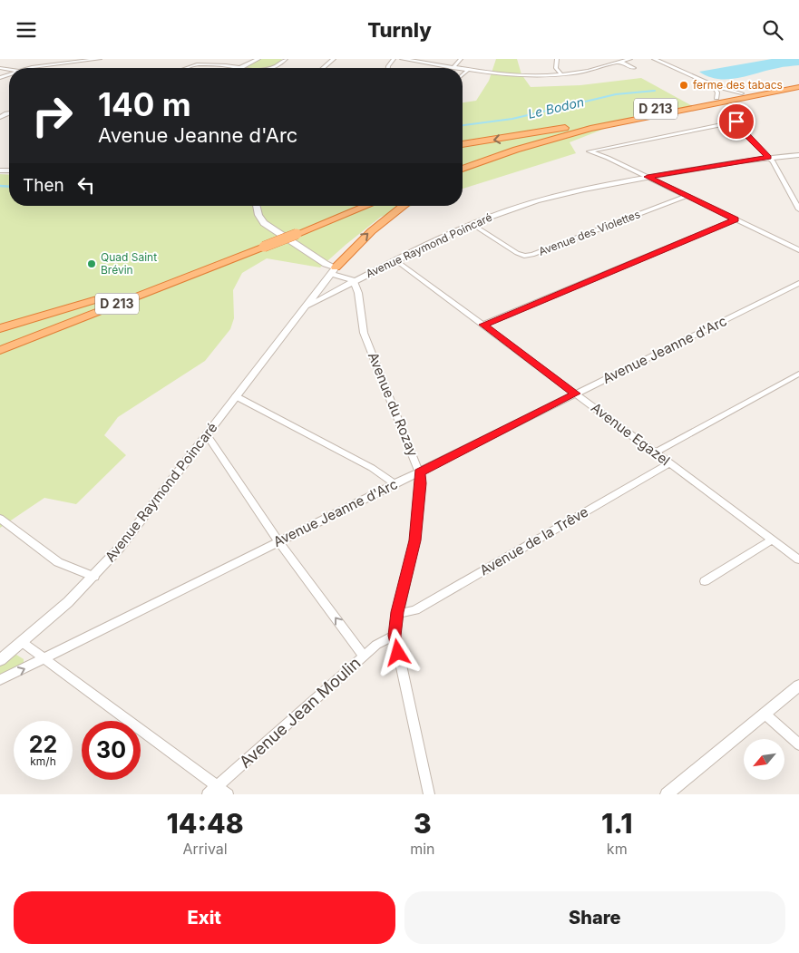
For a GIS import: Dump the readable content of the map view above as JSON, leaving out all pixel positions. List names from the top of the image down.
{
  "streets": {
    "highway": ["D 213"],
    "street": [
      "Avenue des Violettes",
      "Avenue Raymond Poincaré",
      "Avenue Jeanne d'Arc",
      "Avenue du Rozay",
      "Avenue Egazel",
      "Avenue de la Trêve",
      "Avenue Jean Moulin"
    ]
  },
  "crossings": [
    ["Avenue des Violettes", "Avenue Raymond Poincaré"],
    ["Avenue Raymond Poincaré", "Avenue du Rozay"],
    ["Avenue Raymond Poincaré", "Avenue Egazel"],
    ["Avenue Jeanne d'Arc", "Avenue du Rozay"],
    ["Avenue Jeanne d'Arc", "Avenue Egazel"],
    ["Avenue du Rozay", "Avenue de la Trêve"],
    ["Avenue du Rozay", "Avenue Jean Moulin"],
    ["Avenue Egazel", "Avenue de la Trêve"]
  ],
  "water": ["Le Bodon"],
  "places": ["ferme des tabacs", "Quad Saint Brévin"],
  "north": "bottom left",
  "page": {
    "header": "Turnly",
    "turn": ["140 m", "Avenue Jeanne d'Arc"],
    "then": "Then",
    "speed": "22 km/h",
    "limit": "30",
    "eta": [
      "14:48",
      "Arrival",
      "3",
      "min",
      "1.1",
      "km"
    ],
    "buttons": ["Exit", "Share"]
  }
}
